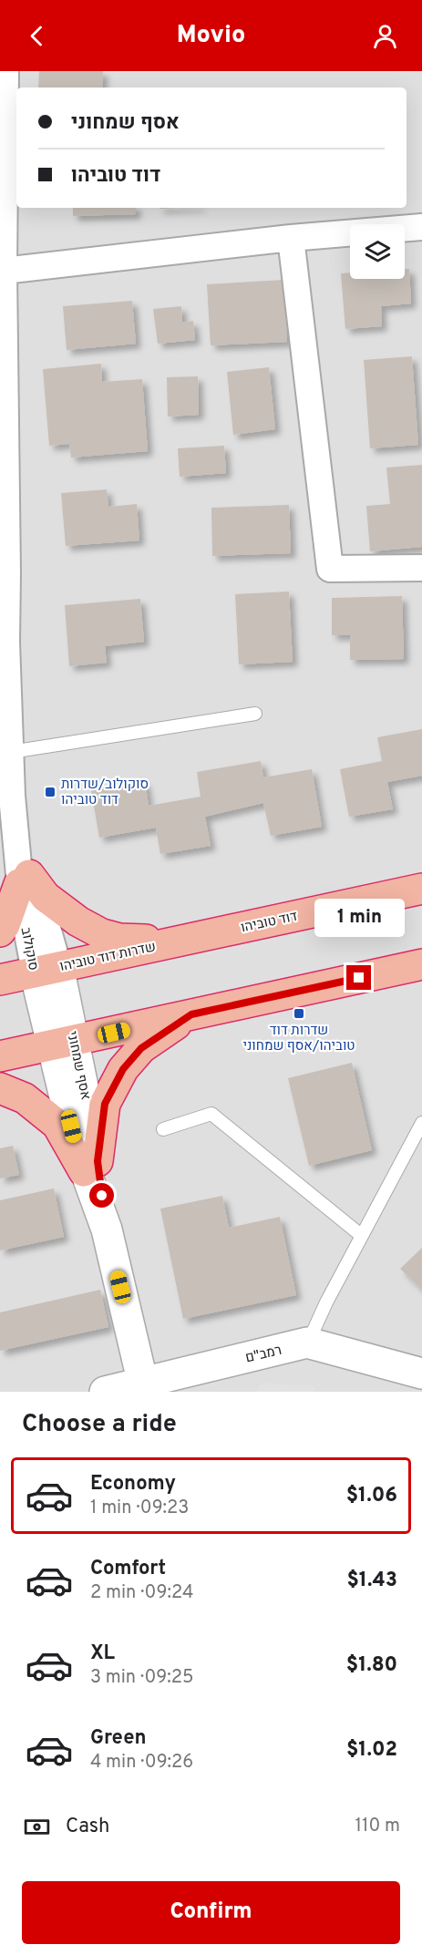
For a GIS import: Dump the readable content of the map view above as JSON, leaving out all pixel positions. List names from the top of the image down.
{
  "streets": {
    "highway": ["דוד טוביהו", "שדרות דוד טוביהו"],
    "street": ["סוקולוב", "אסף שמחוני", "רמב\"ם"]
  },
  "crossings": [
    ["דוד טוביהו", "שדרות דוד טוביהו"],
    ["סוקולוב", "שדרות דוד טוביהו"],
    ["סוקולוב", "אסף שמחוני"],
    ["שדרות דוד טוביהו", "אסף שמחוני"],
    ["אסף שמחוני", "רמב\"ם"]
  ],
  "places": {
    "transit": ["סוקולוב/שדרות דוד טוביהו", "שדרות דוד טוביהו/אסף שמחוני"]
  },
  "page": {
    "header": "Movio",
    "banner": ["אסף שמחוני", "דוד טוביהו"],
    "bubble": "1 min",
    "heading": "Choose a ride",
    "list": [
      {
        "name": "Economy",
        "note": "1 min · 09:23",
        "value": "$1.06"
      },
      {
        "name": "Comfort",
        "note": "2 min · 09:24",
        "value": "$1.43"
      },
      {
        "name": "XL",
        "note": "3 min · 09:25",
        "value": "$1.80"
      },
      {
        "name": "Green",
        "note": "4 min · 09:26",
        "value": "$1.02"
      }
    ],
    "pay": ["Cash", "110 m"],
    "buttons": "Confirm"
  }
}
